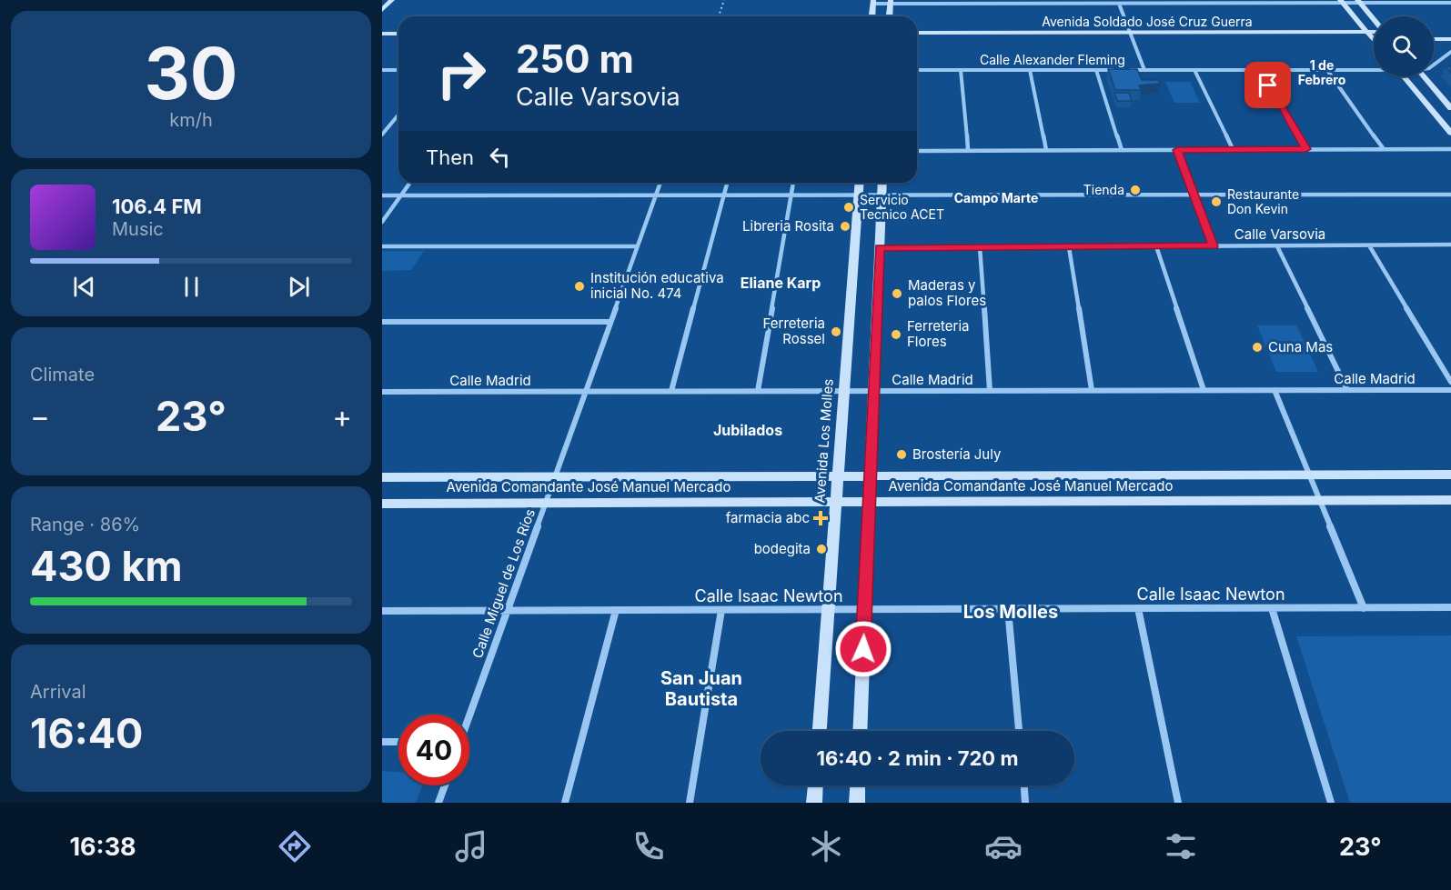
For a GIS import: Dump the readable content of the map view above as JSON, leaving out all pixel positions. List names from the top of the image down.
{
  "streets": {
    "street": [
      "Avenida Soldado José Cruz Guerra",
      "Calle Alexander Fleming",
      "Calle Varsovia",
      "Calle Madrid",
      "Avenida Los Molles",
      "Avenida Comandante José Manuel Mercado",
      "Calle Miguel de Los Ríos",
      "Calle Isaac Newton"
    ]
  },
  "crossings": [
    ["Calle Madrid", "Avenida Los Molles"],
    ["Calle Madrid", "Calle Miguel de Los Ríos"],
    ["Avenida Los Molles", "Avenida Comandante José Manuel Mercado"],
    ["Avenida Los Molles", "Calle Isaac Newton"],
    ["Avenida Comandante José Manuel Mercado", "Calle Miguel de Los Ríos"],
    ["Calle Miguel de Los Ríos", "Calle Isaac Newton"]
  ],
  "districts": [
    "1 de Febrero",
    "Campo Marte",
    "Eliane Karp",
    "Jubilados",
    "Los Molles",
    "San Juan Bautista"
  ],
  "places": {
    "other": [
      "Tienda",
      "Restaurante Don Kevin",
      "Servicio Tecnico ACET",
      "Libreria Rosita",
      "Institución educativa inicial No. 474",
      "Maderas y palos Flores",
      "Ferreteria Rossel",
      "Ferreteria Flores",
      "Cuna Mas",
      "Brostería July",
      "bodegita"
    ],
    "health": ["farmacia abc"]
  },
  "page": {
    "tile": [
      ["30", "km/h"],
      "Climate",
      ["Range · 86%", "430 km"],
      ["Arrival", "16:40"]
    ],
    "turn": ["250 m", "Calle Varsovia"],
    "then": "Then",
    "song": ["106.4 FM", "Music"],
    "heat": ["−", "23°", "+"],
    "limit": "40",
    "trip": "16:40 · 2 min · 720 m",
    "tabs": ["16:38", "23°"]
  }
}
